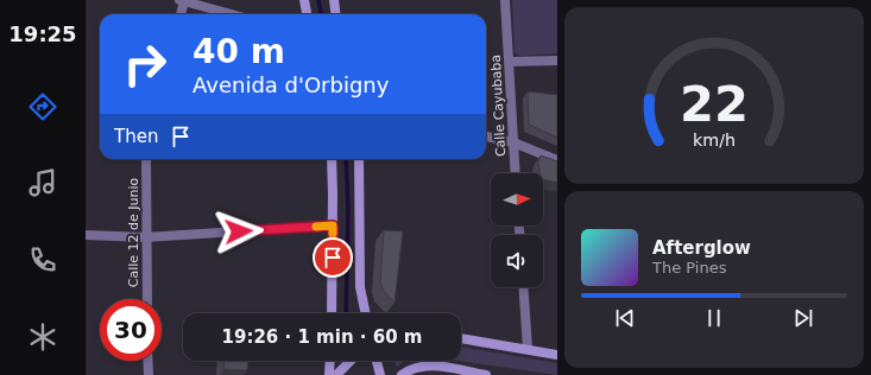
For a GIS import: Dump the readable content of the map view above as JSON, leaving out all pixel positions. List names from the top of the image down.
{
  "streets": {
    "street": ["Calle Cayubaba", "Calle 12 de Junio"]
  },
  "north": "right",
  "page": {
    "tabs": "19:25",
    "turn": ["40 m", "Avenida d'Orbigny"],
    "then": "Then",
    "song": ["Afterglow", "The Pines"],
    "limit": "30",
    "trip": "19:26 · 1 min · 60 m",
    "gauge": ["22", "km/h"]
  }
}
